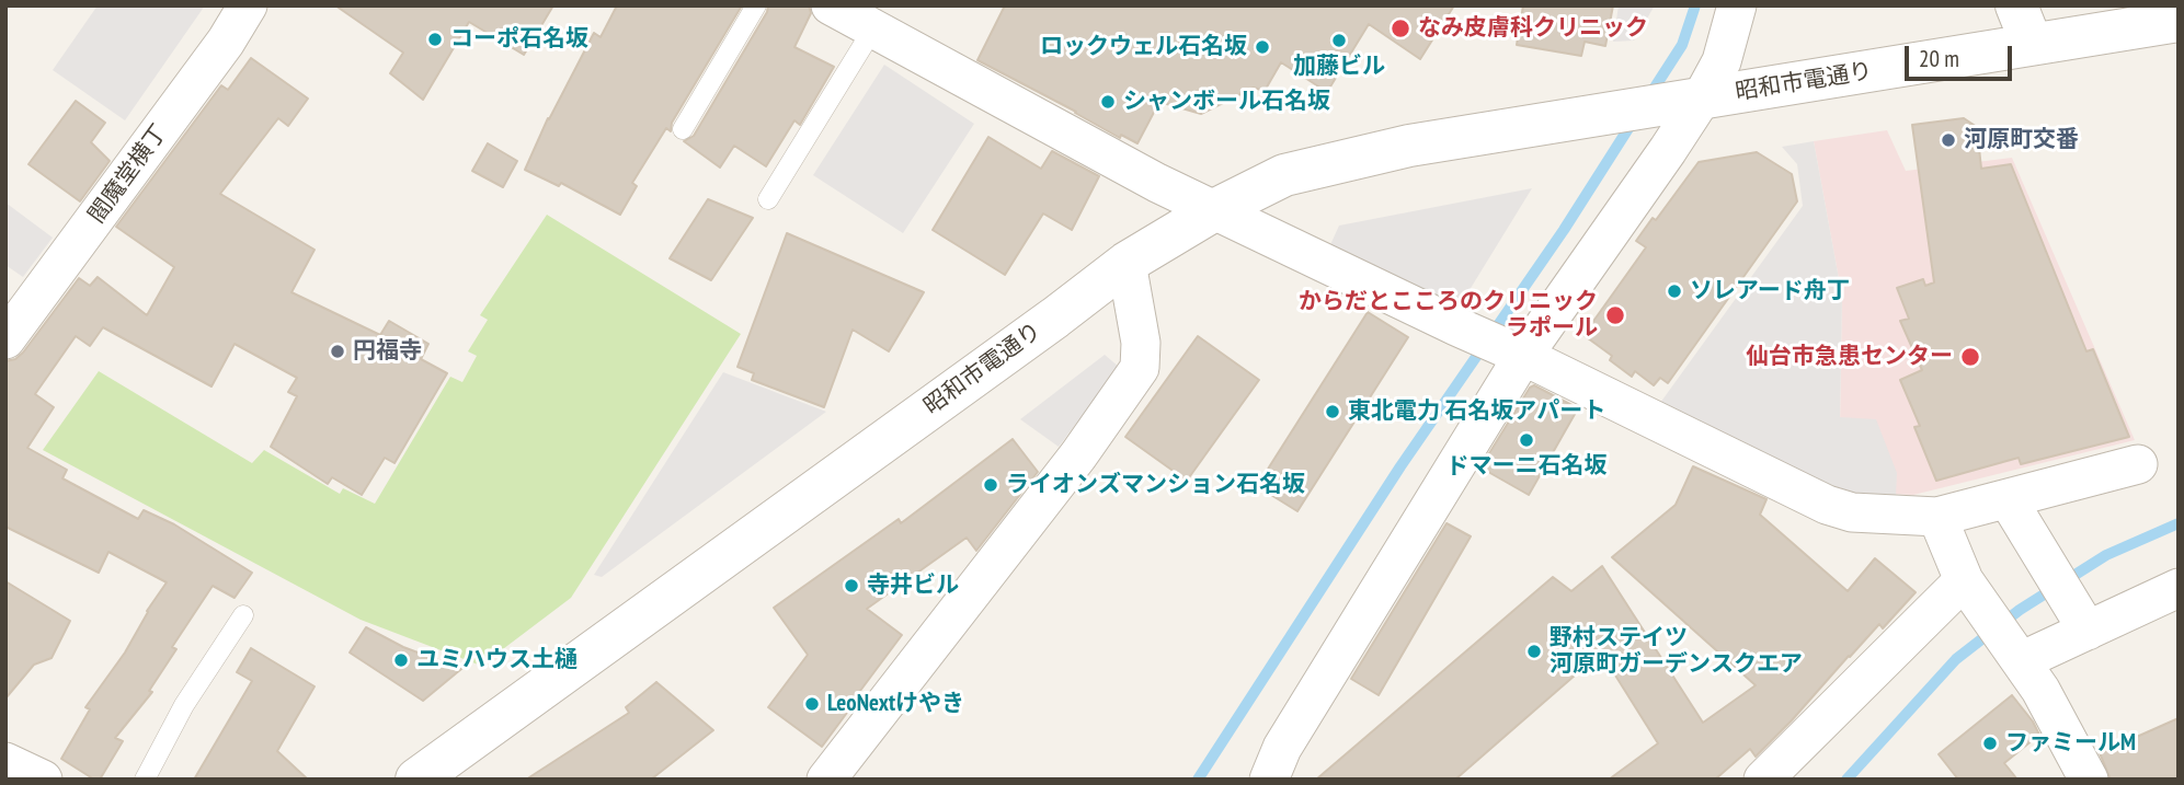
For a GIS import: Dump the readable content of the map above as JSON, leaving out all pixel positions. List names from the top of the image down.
{
  "streets": {
    "street": ["昭和市電通り", "閻魔堂横丁"]
  },
  "places": [
    "なみ皮膚科クリニック",
    "コーポ石名坂",
    "加藤ビル",
    "ロックウェル石名坂",
    "シャンボール石名坂",
    "河原町交番",
    "ソレアード舟丁",
    "からだとこころのクリニック ラポール",
    "円福寺",
    "仙台市急患センター",
    "東北電力 石名坂アパート",
    "ドマーニ石名坂",
    "ライオンズマンション石名坂",
    "寺井ビル",
    "野村ステイツ 河原町ガーデンスクエア",
    "ユミハウス土樋",
    "LeoNextけやき",
    "ファミールM"
  ],
  "scale_bar": "20 m"
}
